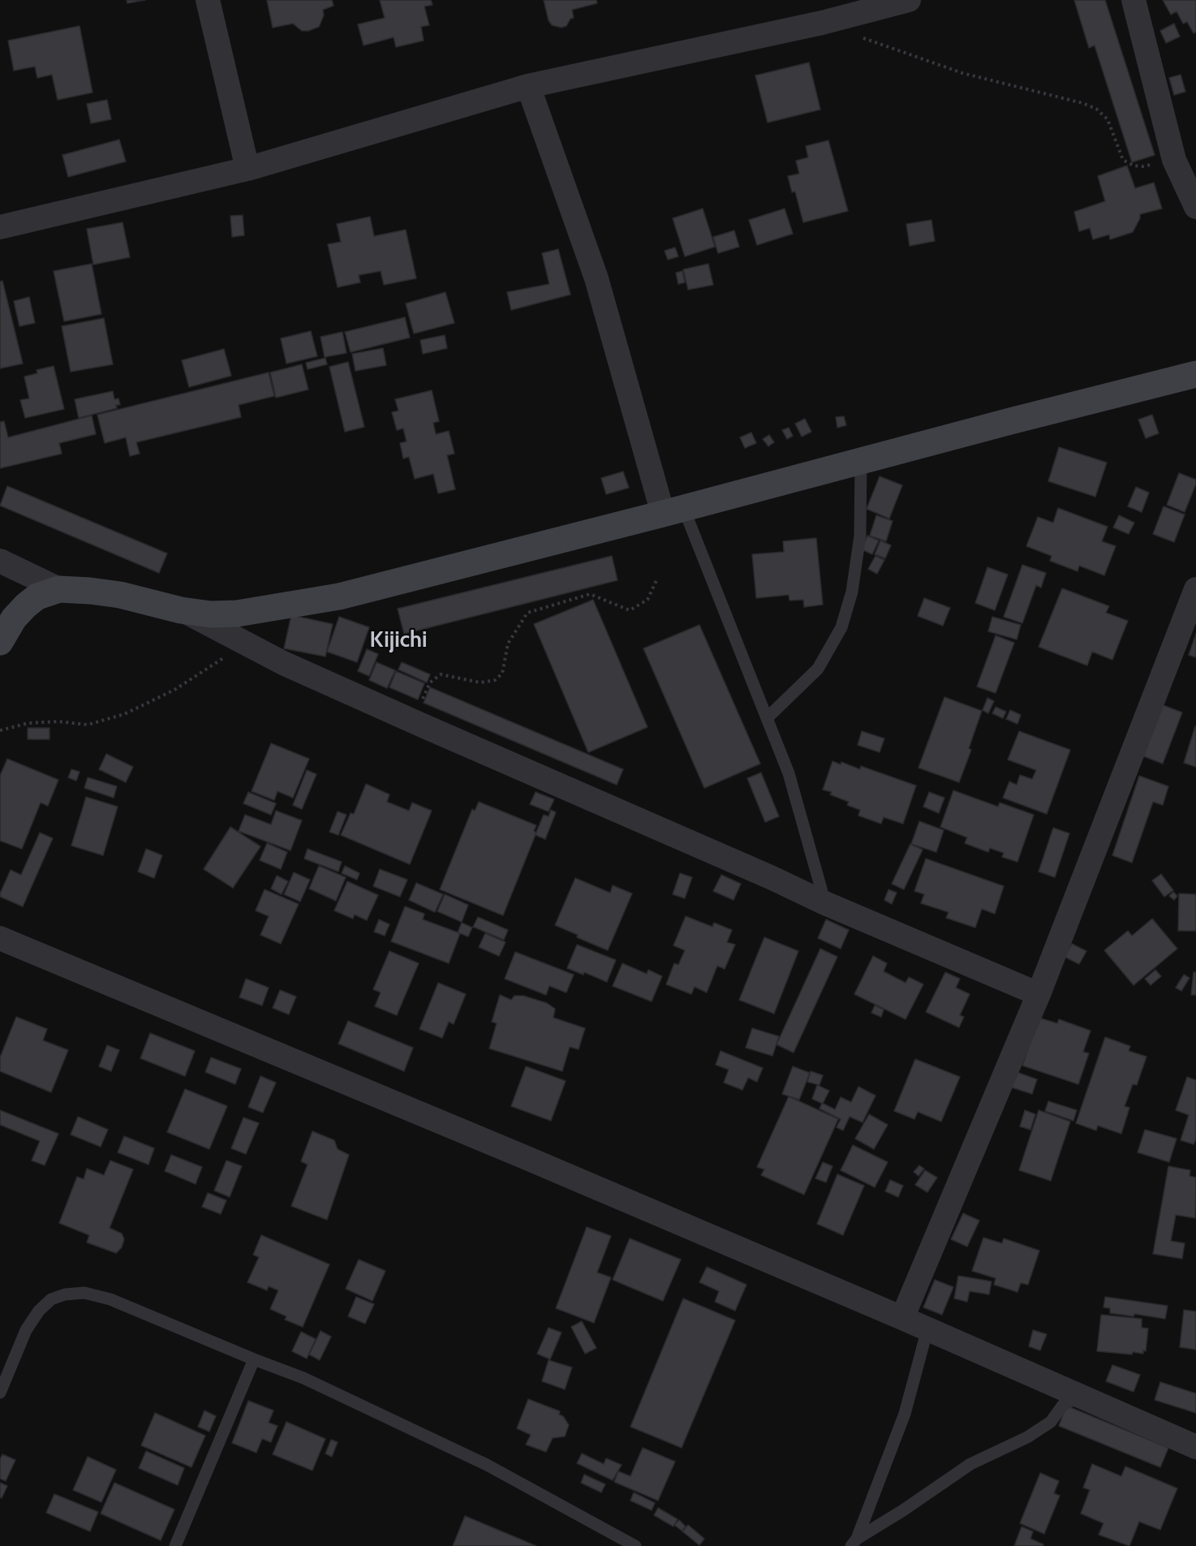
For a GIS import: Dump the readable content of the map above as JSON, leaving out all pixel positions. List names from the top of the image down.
{
  "districts": ["Kijichi"]
}
